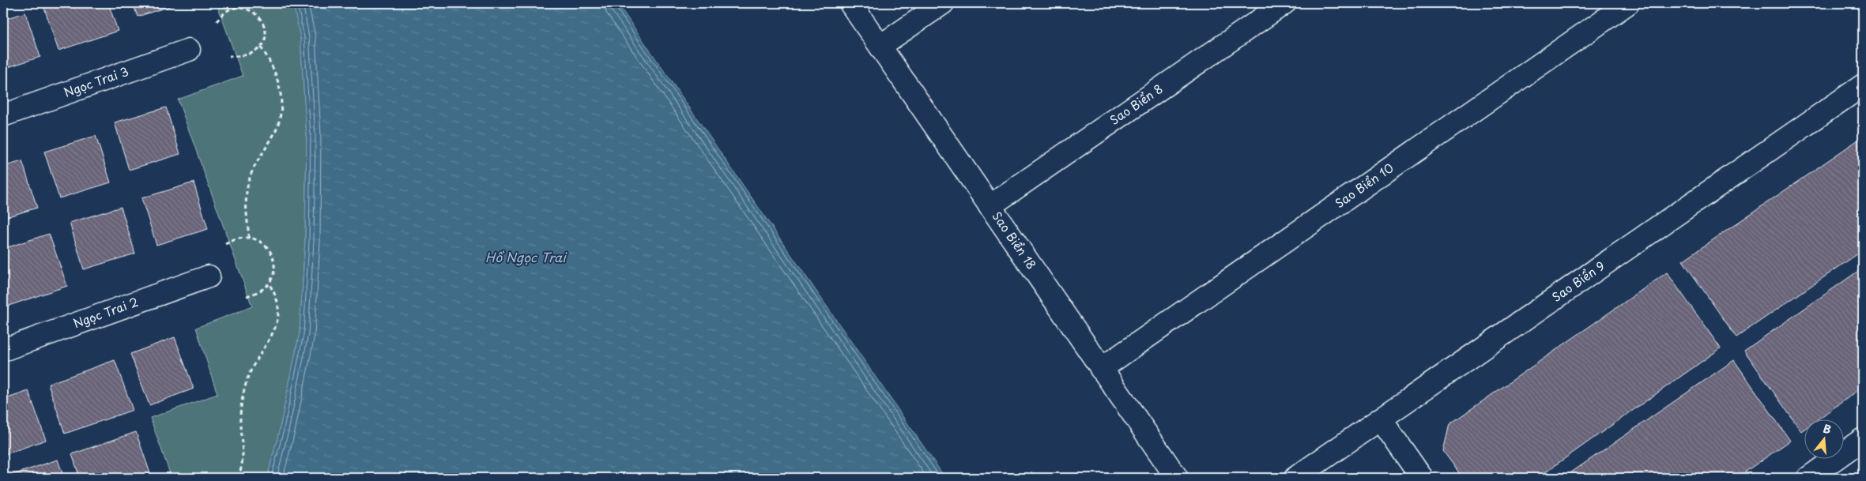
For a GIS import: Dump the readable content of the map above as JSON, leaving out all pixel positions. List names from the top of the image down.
{
  "streets": {
    "street": [
      "Ngọc Trai 3",
      "Sao Biển 8",
      "Sao Biển 10",
      "Sao Biển 18",
      "Sao Biển 9",
      "Ngọc Trai 2"
    ]
  },
  "crossings": [
    ["Sao Biển 8", "Sao Biển 18"],
    ["Sao Biển 10", "Sao Biển 18"]
  ],
  "water": ["Hồ Ngọc Trai"],
  "north": "top"
}
